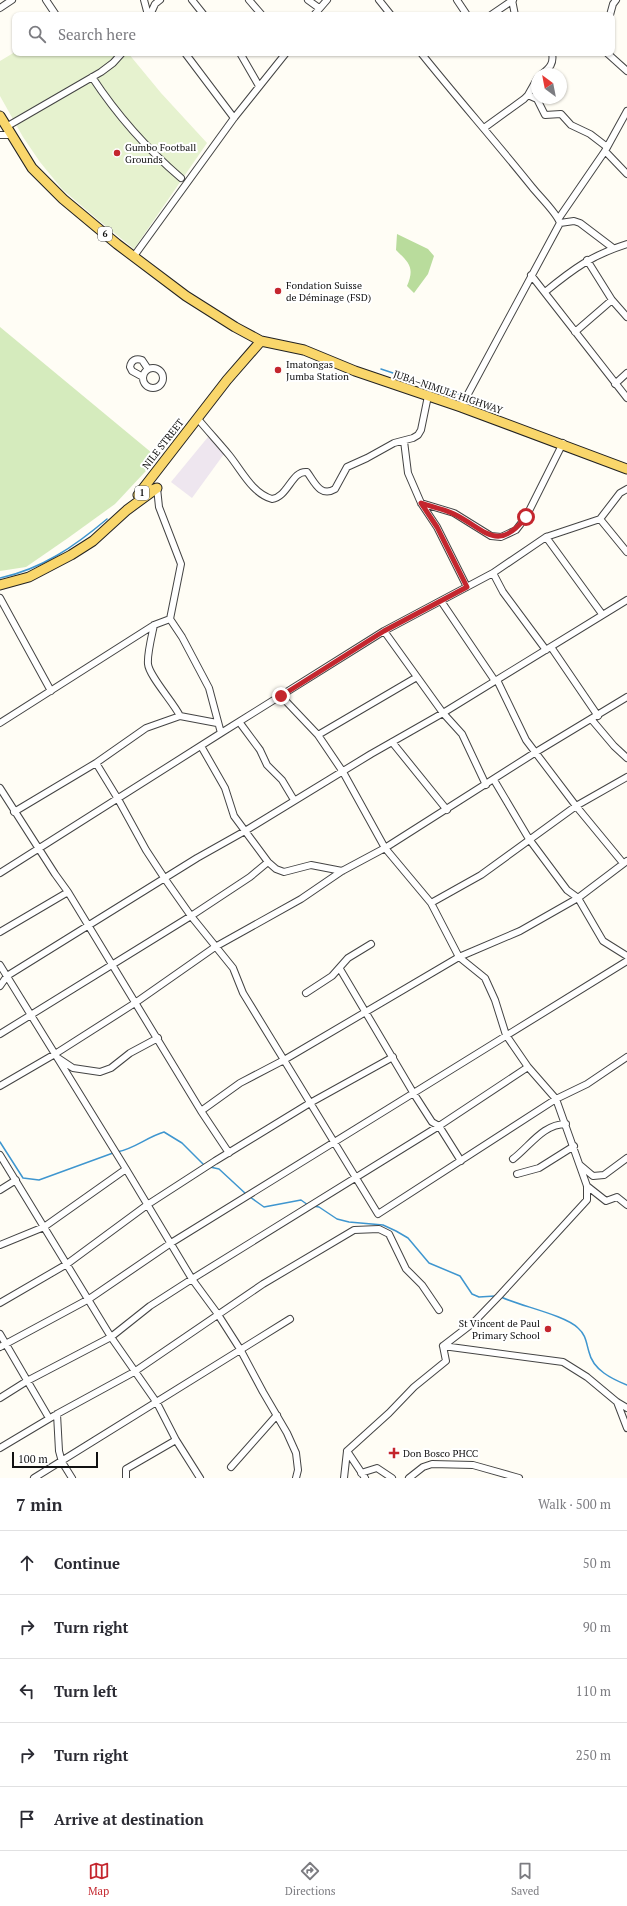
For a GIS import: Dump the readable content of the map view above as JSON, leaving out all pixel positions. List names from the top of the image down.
{
  "streets": {
    "main road": [
      "6",
      "JUBA–NIMULE HIGHWAY",
      "NILE STREET",
      "1"
    ]
  },
  "crossings": [
    ["6", "JUBA–NIMULE HIGHWAY"],
    ["6", "NILE STREET"],
    ["JUBA–NIMULE HIGHWAY", "NILE STREET"],
    ["NILE STREET", "1"]
  ],
  "places": {
    "other": [
      "Gumbo Football Grounds",
      "Fondation Suisse de Déminage (FSD)",
      "Imatongas Jumba Station",
      "St Vincent de Paul Primary School"
    ],
    "health": ["Don Bosco PHCC"]
  },
  "scale_bar": "100 m",
  "north": "top left",
  "page": {
    "search": "Search here",
    "scale": "100 m",
    "heading": ["7 min", "Walk · 500 m"],
    "list": [
      ["Continue", "50 m"],
      ["Turn right", "90 m"],
      ["Turn left", "110 m"],
      ["Turn right", "250 m"],
      "Arrive at destination"
    ],
    "nav": ["Map", "Directions", "Saved"]
  }
}
